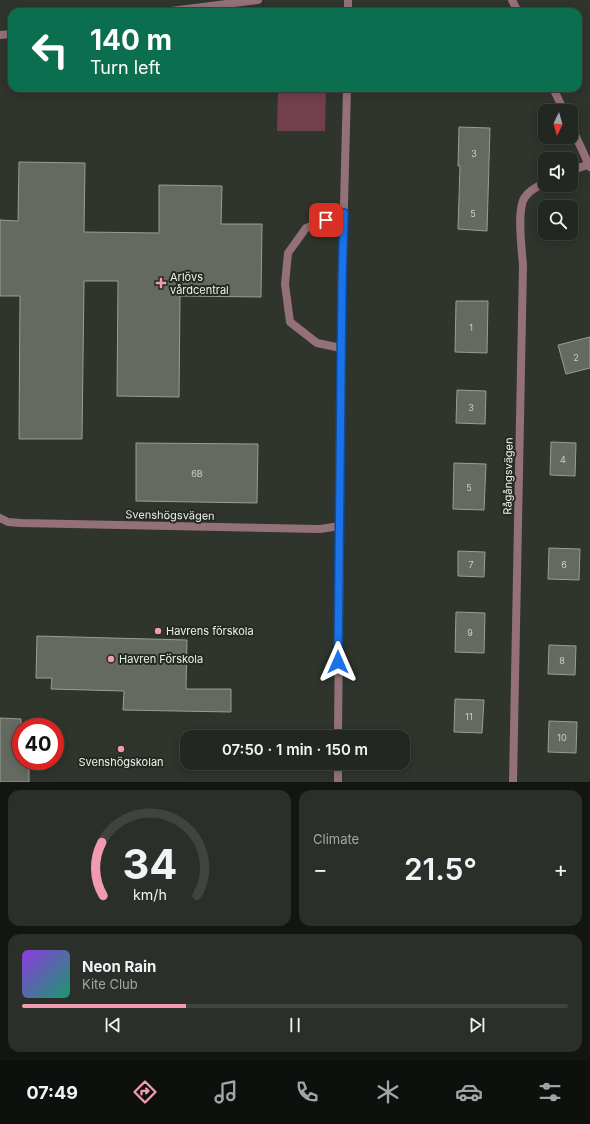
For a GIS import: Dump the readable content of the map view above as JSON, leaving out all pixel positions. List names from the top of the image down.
{
  "streets": {
    "street": ["Rågångsvägen", "Svenshögsvägen"]
  },
  "places": {
    "health": ["Arlövs vårdcentral"],
    "other": ["Havrens förskola", "Havren Förskola", "Svenshögskolan"]
  },
  "house_numbers": [
    "3",
    "5",
    "1",
    "2",
    "3",
    "4",
    "6B",
    "5",
    "7",
    "6",
    "9",
    "8",
    "11",
    "10"
  ],
  "north": "bottom",
  "page": {
    "turn": ["140 m", "Turn left"],
    "limit": "40",
    "trip": "07:50 · 1 min · 150 m",
    "tile": "Climate",
    "heat": ["−", "21.5°", "+"],
    "song": ["Neon Rain", "Kite Club"],
    "tabs": "07:49",
    "gauge": ["34", "km/h"]
  }
}
